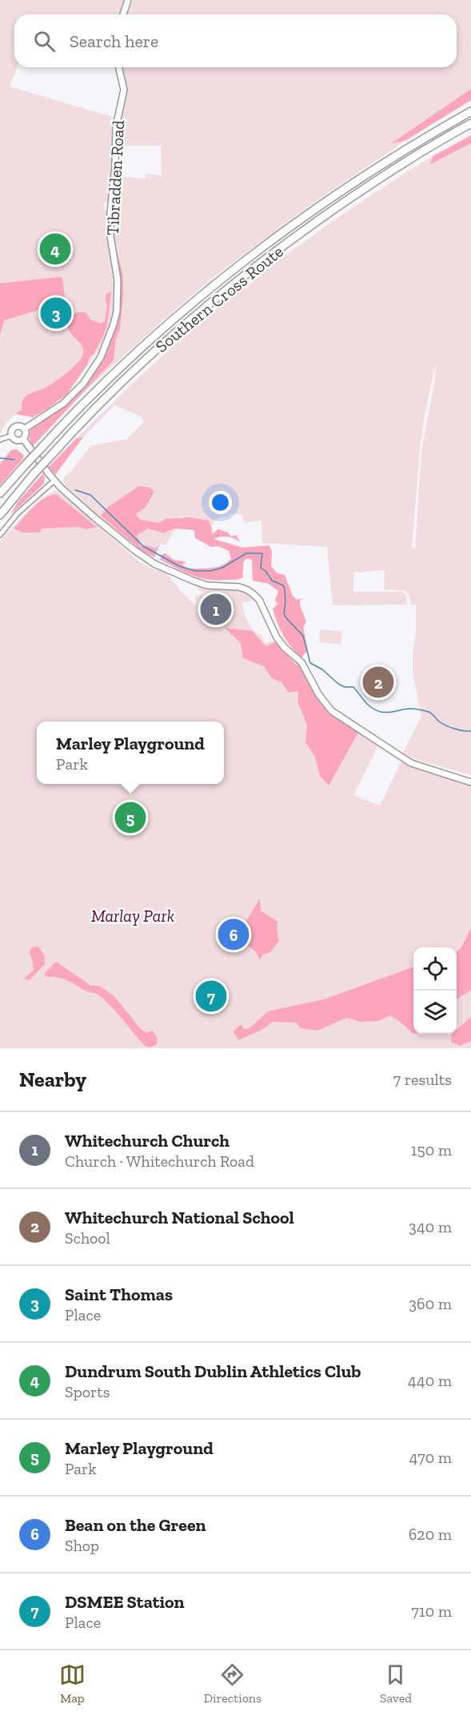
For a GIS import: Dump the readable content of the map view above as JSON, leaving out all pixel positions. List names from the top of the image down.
{
  "streets": {
    "highway": ["Southern Cross Route"],
    "street": ["Tibradden Road"]
  },
  "parks": ["Marlay Park"],
  "page": {
    "search": "Search here",
    "pins": [
      "4",
      "3",
      "1",
      "2",
      "5",
      "6",
      "7"
    ],
    "popup": ["Marley Playground", "Park"],
    "heading": ["Nearby", "7 results"],
    "list": [
      {
        "mark": "1",
        "name": "Whitechurch Church",
        "note": "Church · Whitechurch Road",
        "value": "150 m"
      },
      {
        "mark": "2",
        "name": "Whitechurch National School",
        "note": "School",
        "value": "340 m"
      },
      {
        "mark": "3",
        "name": "Saint Thomas",
        "note": "Place",
        "value": "360 m"
      },
      {
        "mark": "4",
        "name": "Dundrum South Dublin Athletics Club",
        "note": "Sports",
        "value": "440 m"
      },
      {
        "mark": "5",
        "name": "Marley Playground",
        "note": "Park",
        "value": "470 m"
      },
      {
        "mark": "6",
        "name": "Bean on the Green",
        "note": "Shop",
        "value": "620 m"
      },
      {
        "mark": "7",
        "name": "DSMEE Station",
        "note": "Place",
        "value": "710 m"
      }
    ],
    "nav": ["Map", "Directions", "Saved"]
  }
}
